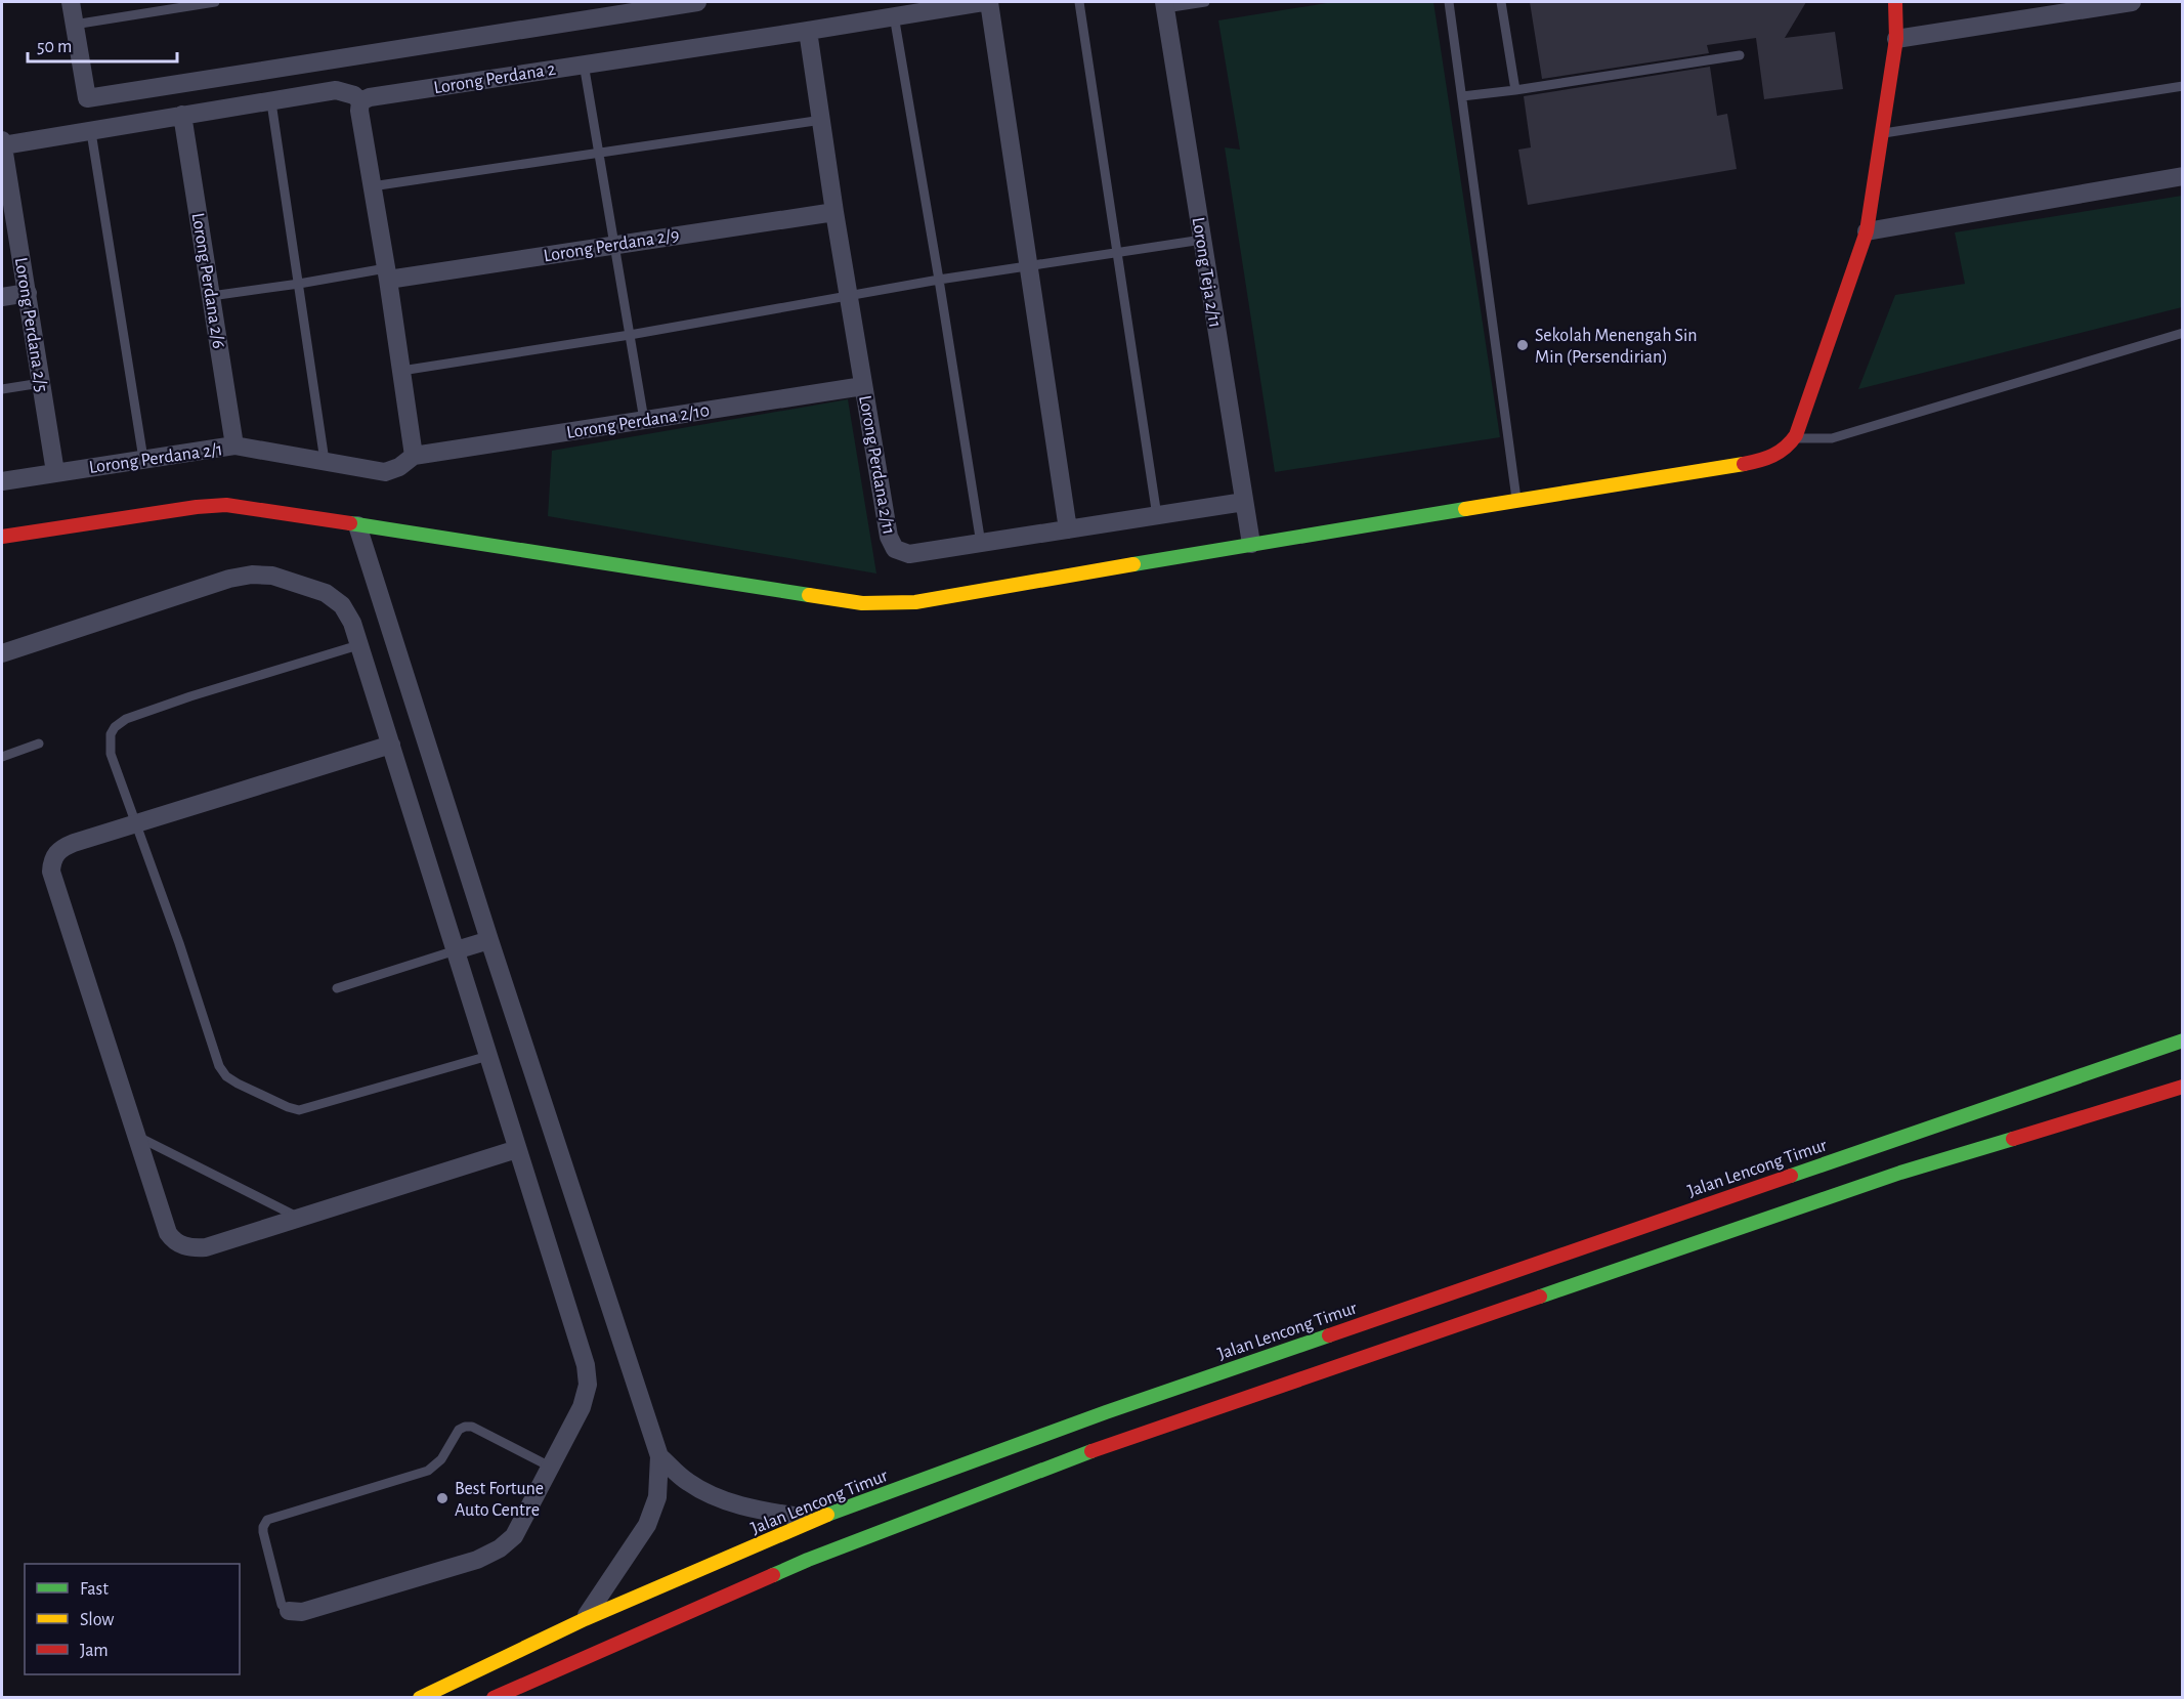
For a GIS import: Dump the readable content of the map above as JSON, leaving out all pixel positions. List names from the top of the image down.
{
  "streets": {
    "main road": ["Jalan Lencong Timur"],
    "street": [
      "Lorong Perdana 2",
      "Lorong Perdana 2/9",
      "Lorong Teja 2/11",
      "Lorong Perdana 2/6",
      "Lorong Perdana 2/5",
      "Lorong Perdana 2/10",
      "Lorong Perdana 2/1",
      "Lorong Perdana 2/11"
    ]
  },
  "crossings": [
    ["Lorong Perdana 2", "Lorong Perdana 2/11"],
    ["Lorong Perdana 2/9", "Lorong Perdana 2/11"],
    ["Lorong Teja 2/11", "Lorong Perdana 2/11"],
    ["Lorong Perdana 2/6", "Lorong Perdana 2/1"],
    ["Lorong Perdana 2/5", "Lorong Perdana 2/1"],
    ["Lorong Perdana 2/10", "Lorong Perdana 2/1"],
    ["Lorong Perdana 2/10", "Lorong Perdana 2/11"]
  ],
  "places": ["Sekolah Menengah Sin Min (Persendirian)", "Best Fortune Auto Centre"],
  "legend": ["Fast", "Slow", "Jam"],
  "scale_bar": "50 m"
}
